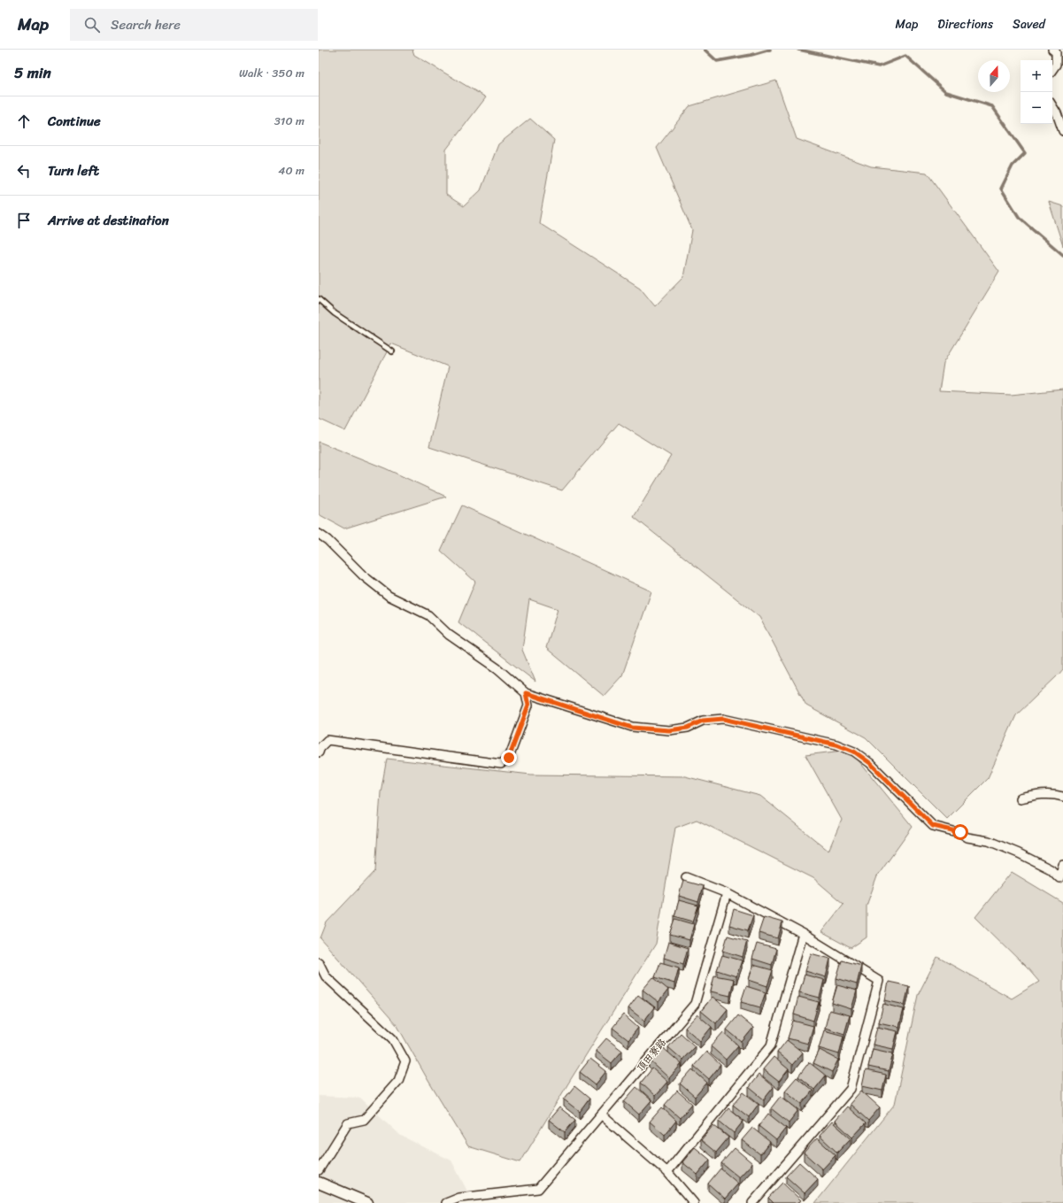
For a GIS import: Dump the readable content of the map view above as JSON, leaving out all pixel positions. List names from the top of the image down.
{
  "streets": {
    "street": ["頂田寮路"]
  },
  "north": "top",
  "page": {
    "header": "Map",
    "search": "Search here",
    "nav": ["Map", "Directions", "Saved"],
    "heading": ["5 min", "Walk · 350 m"],
    "map_buttons": ["+", "−"],
    "list": [
      ["Continue", "310 m"],
      ["Turn left", "40 m"],
      "Arrive at destination"
    ]
  }
}
